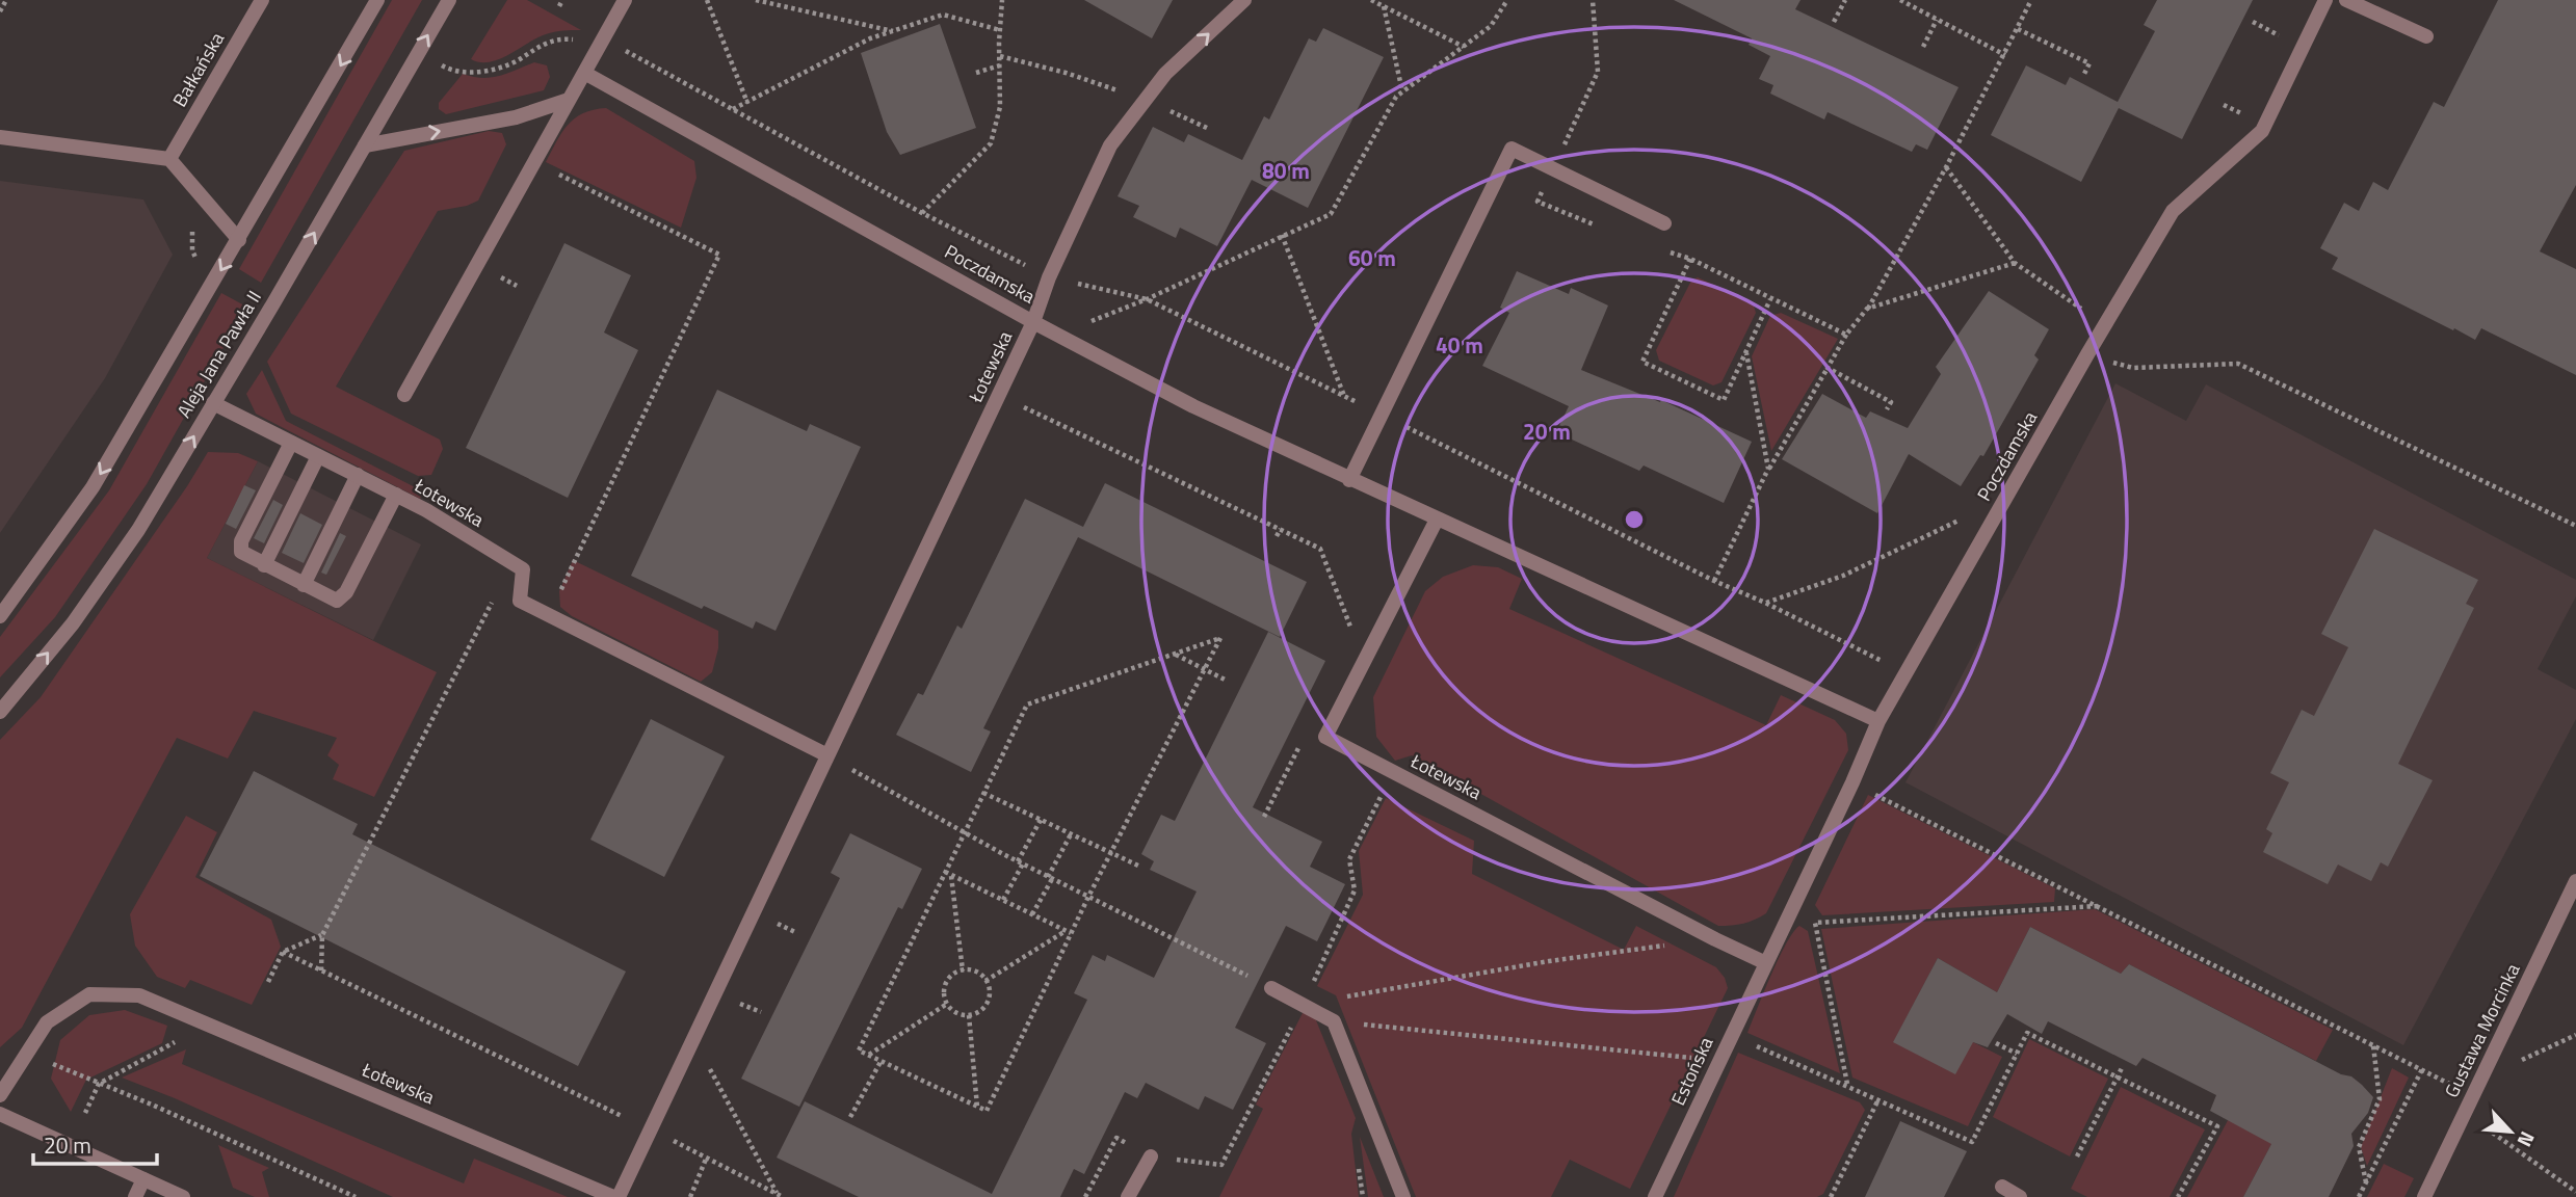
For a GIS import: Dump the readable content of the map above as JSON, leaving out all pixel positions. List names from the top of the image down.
{
  "streets": {
    "street": [
      "Bałkańska",
      "Poczdamska",
      "Aleja Jana Pawła II",
      "Łotewska",
      "Gustawa Morcinka",
      "Estońska"
    ]
  },
  "crossings": [
    ["Poczdamska", "Łotewska"],
    ["Poczdamska", "Estońska"],
    ["Aleja Jana Pawła II", "Łotewska"],
    ["Łotewska", "Estońska"]
  ],
  "scale_bar": "20 m",
  "north": "bottom right",
  "rings": [
    "80 m",
    "60 m",
    "40 m",
    "20 m"
  ]
}
